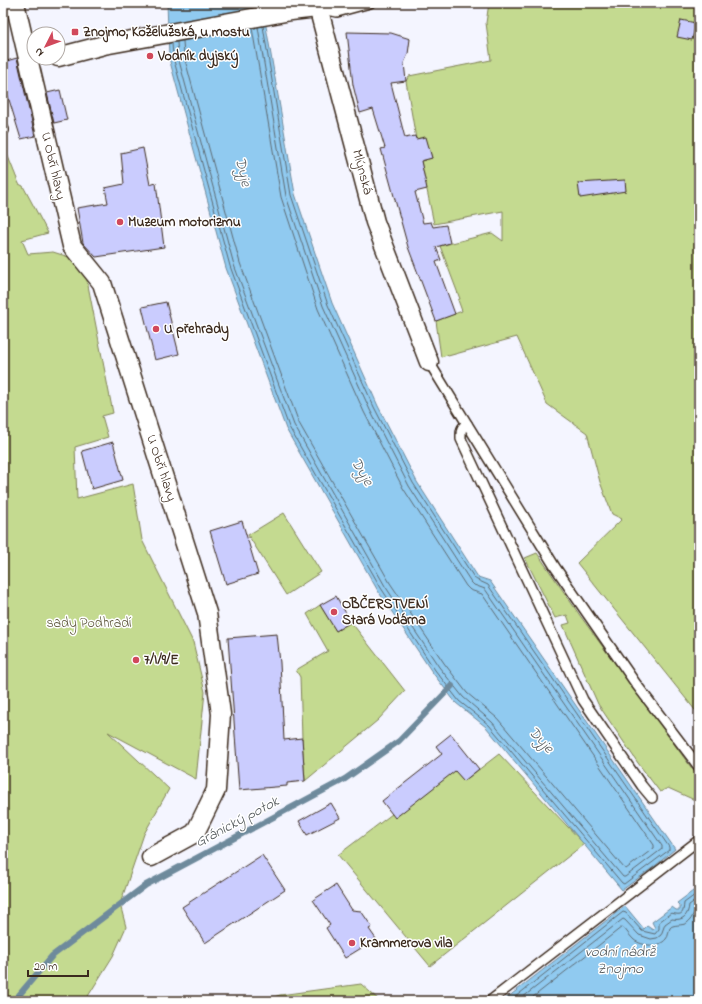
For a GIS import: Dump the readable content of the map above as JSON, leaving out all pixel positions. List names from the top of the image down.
{
  "streets": {
    "street": ["U Obří hlavy", "Mlýnská"]
  },
  "water": ["Dyje", "Gránický potok", "vodní nádrž Znojmo"],
  "parks": ["sady Podhradí"],
  "places": {
    "transit": ["Znojmo, Koželužská, u mostu"],
    "other": [
      "Vodník dyjský",
      "Muzeum motorizmu",
      "U přehrady",
      "OBČERSTVENÍ Stará Vodárna",
      "7/I/9/E",
      "Krammerova vila"
    ]
  },
  "scale_bar": "20 m",
  "north": "bottom left"
}
